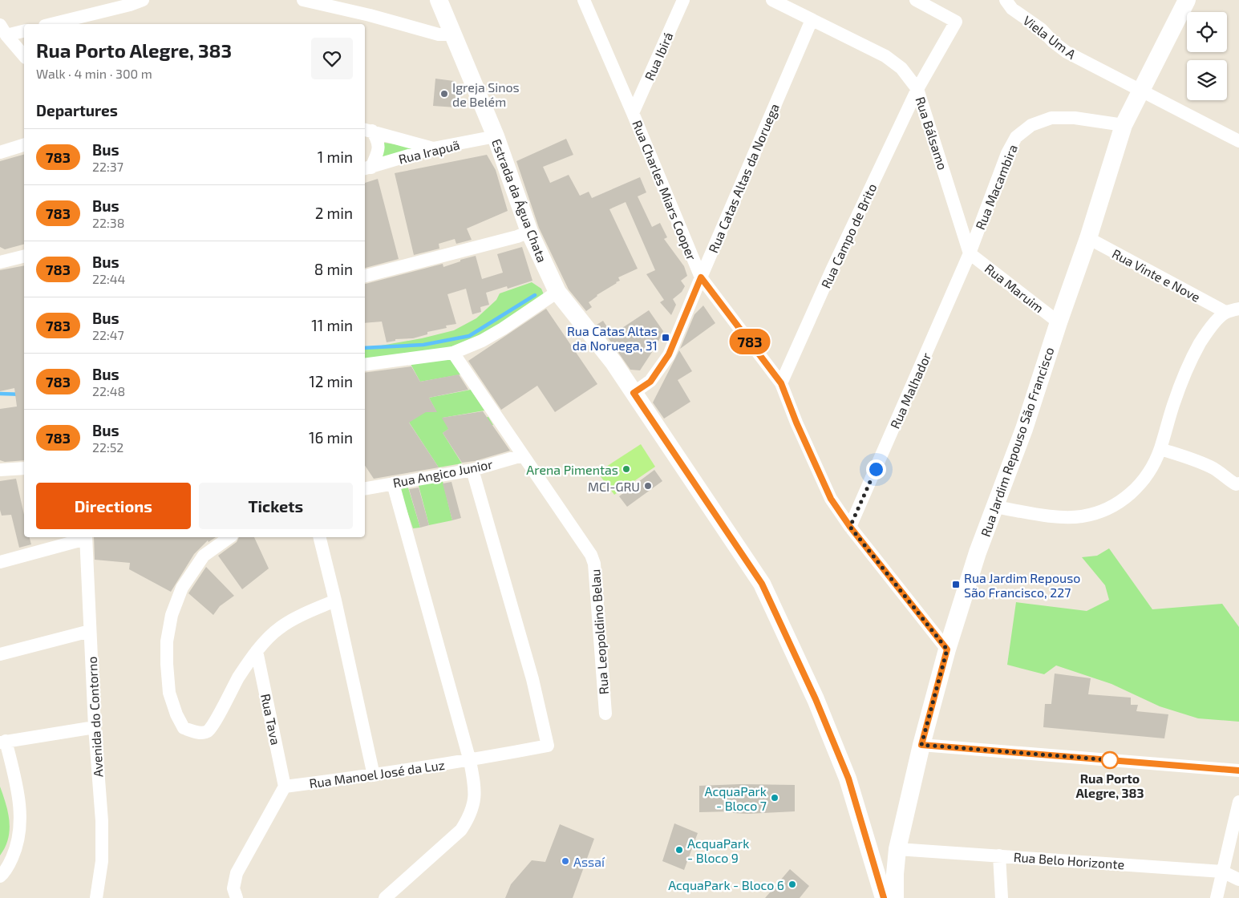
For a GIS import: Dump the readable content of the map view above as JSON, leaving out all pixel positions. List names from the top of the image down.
{
  "streets": {
    "street": [
      "Viela Um A",
      "Rua Ibirá",
      "Rua Bálsamo",
      "Rua Irapuã",
      "Rua Catas Altas da Noruega",
      "Rua Macambira",
      "Rua Charles Miars Cooper",
      "Estrada da Água Chata",
      "Rua Campo de Brito",
      "Rua Vinte e Nove",
      "Rua Maruim",
      "Rua Malhador",
      "Rua Jardim Repouso São Francisco",
      "Rua Angico Junior",
      "Rua Leopoldino Belau",
      "Avenida do Contorno",
      "Rua Tava",
      "Rua Manoel José da Luz",
      "Rua Belo Horizonte"
    ]
  },
  "crossings": [
    ["Viela Um A", "Rua Jardim Repouso São Francisco"],
    ["Rua Ibirá", "Rua Charles Miars Cooper"],
    ["Rua Bálsamo", "Rua Catas Altas da Noruega"],
    ["Rua Bálsamo", "Rua Macambira"],
    ["Rua Bálsamo", "Rua Campo de Brito"],
    ["Rua Bálsamo", "Rua Maruim"],
    ["Rua Bálsamo", "Rua Malhador"],
    ["Rua Irapuã", "Estrada da Água Chata"],
    ["Rua Catas Altas da Noruega", "Rua Charles Miars Cooper"],
    ["Rua Catas Altas da Noruega", "Estrada da Água Chata"],
    ["Rua Macambira", "Rua Maruim"],
    ["Rua Macambira", "Rua Malhador"],
    ["Rua Macambira", "Rua Jardim Repouso São Francisco"],
    ["Rua Charles Miars Cooper", "Rua Campo de Brito"],
    ["Rua Charles Miars Cooper", "Rua Malhador"],
    ["Rua Charles Miars Cooper", "Rua Jardim Repouso São Francisco"],
    ["Rua Vinte e Nove", "Rua Jardim Repouso São Francisco"],
    ["Rua Maruim", "Rua Malhador"],
    ["Rua Maruim", "Rua Jardim Repouso São Francisco"],
    ["Rua Jardim Repouso São Francisco", "Rua Belo Horizonte"],
    ["Rua Angico Junior", "Rua Leopoldino Belau"],
    ["Rua Angico Junior", "Rua Manoel José da Luz"],
    ["Rua Tava", "Rua Manoel José da Luz"]
  ],
  "places": {
    "other": [
      "Igreja Sinos de Belém",
      "Arena Pimentas",
      "MCI-GRU",
      "Rua Porto Alegre, 383",
      "AcquaPark - Bloco 7",
      "AcquaPark - Bloco 9",
      "Assaí",
      "AcquaPark - Bloco 6"
    ],
    "transit": ["Rua Catas Altas da Noruega, 31", "Rua Jardim Repouso São Francisco, 227"]
  },
  "lines": ["bus line 783"],
  "page": {
    "on_map": "783",
    "heading": [
      ["Rua Porto Alegre, 383", "Walk · 4 min · 300 m"],
      "Departures"
    ],
    "list": [
      {
        "mark": "783",
        "name": "Bus",
        "note": "22:37",
        "value": "1 min"
      },
      {
        "mark": "783",
        "name": "Bus",
        "note": "22:38",
        "value": "2 min"
      },
      {
        "mark": "783",
        "name": "Bus",
        "note": "22:44",
        "value": "8 min"
      },
      {
        "mark": "783",
        "name": "Bus",
        "note": "22:47",
        "value": "11 min"
      },
      {
        "mark": "783",
        "name": "Bus",
        "note": "22:48",
        "value": "12 min"
      },
      {
        "mark": "783",
        "name": "Bus",
        "note": "22:52",
        "value": "16 min"
      }
    ],
    "buttons": ["Directions", "Tickets"]
  }
}
